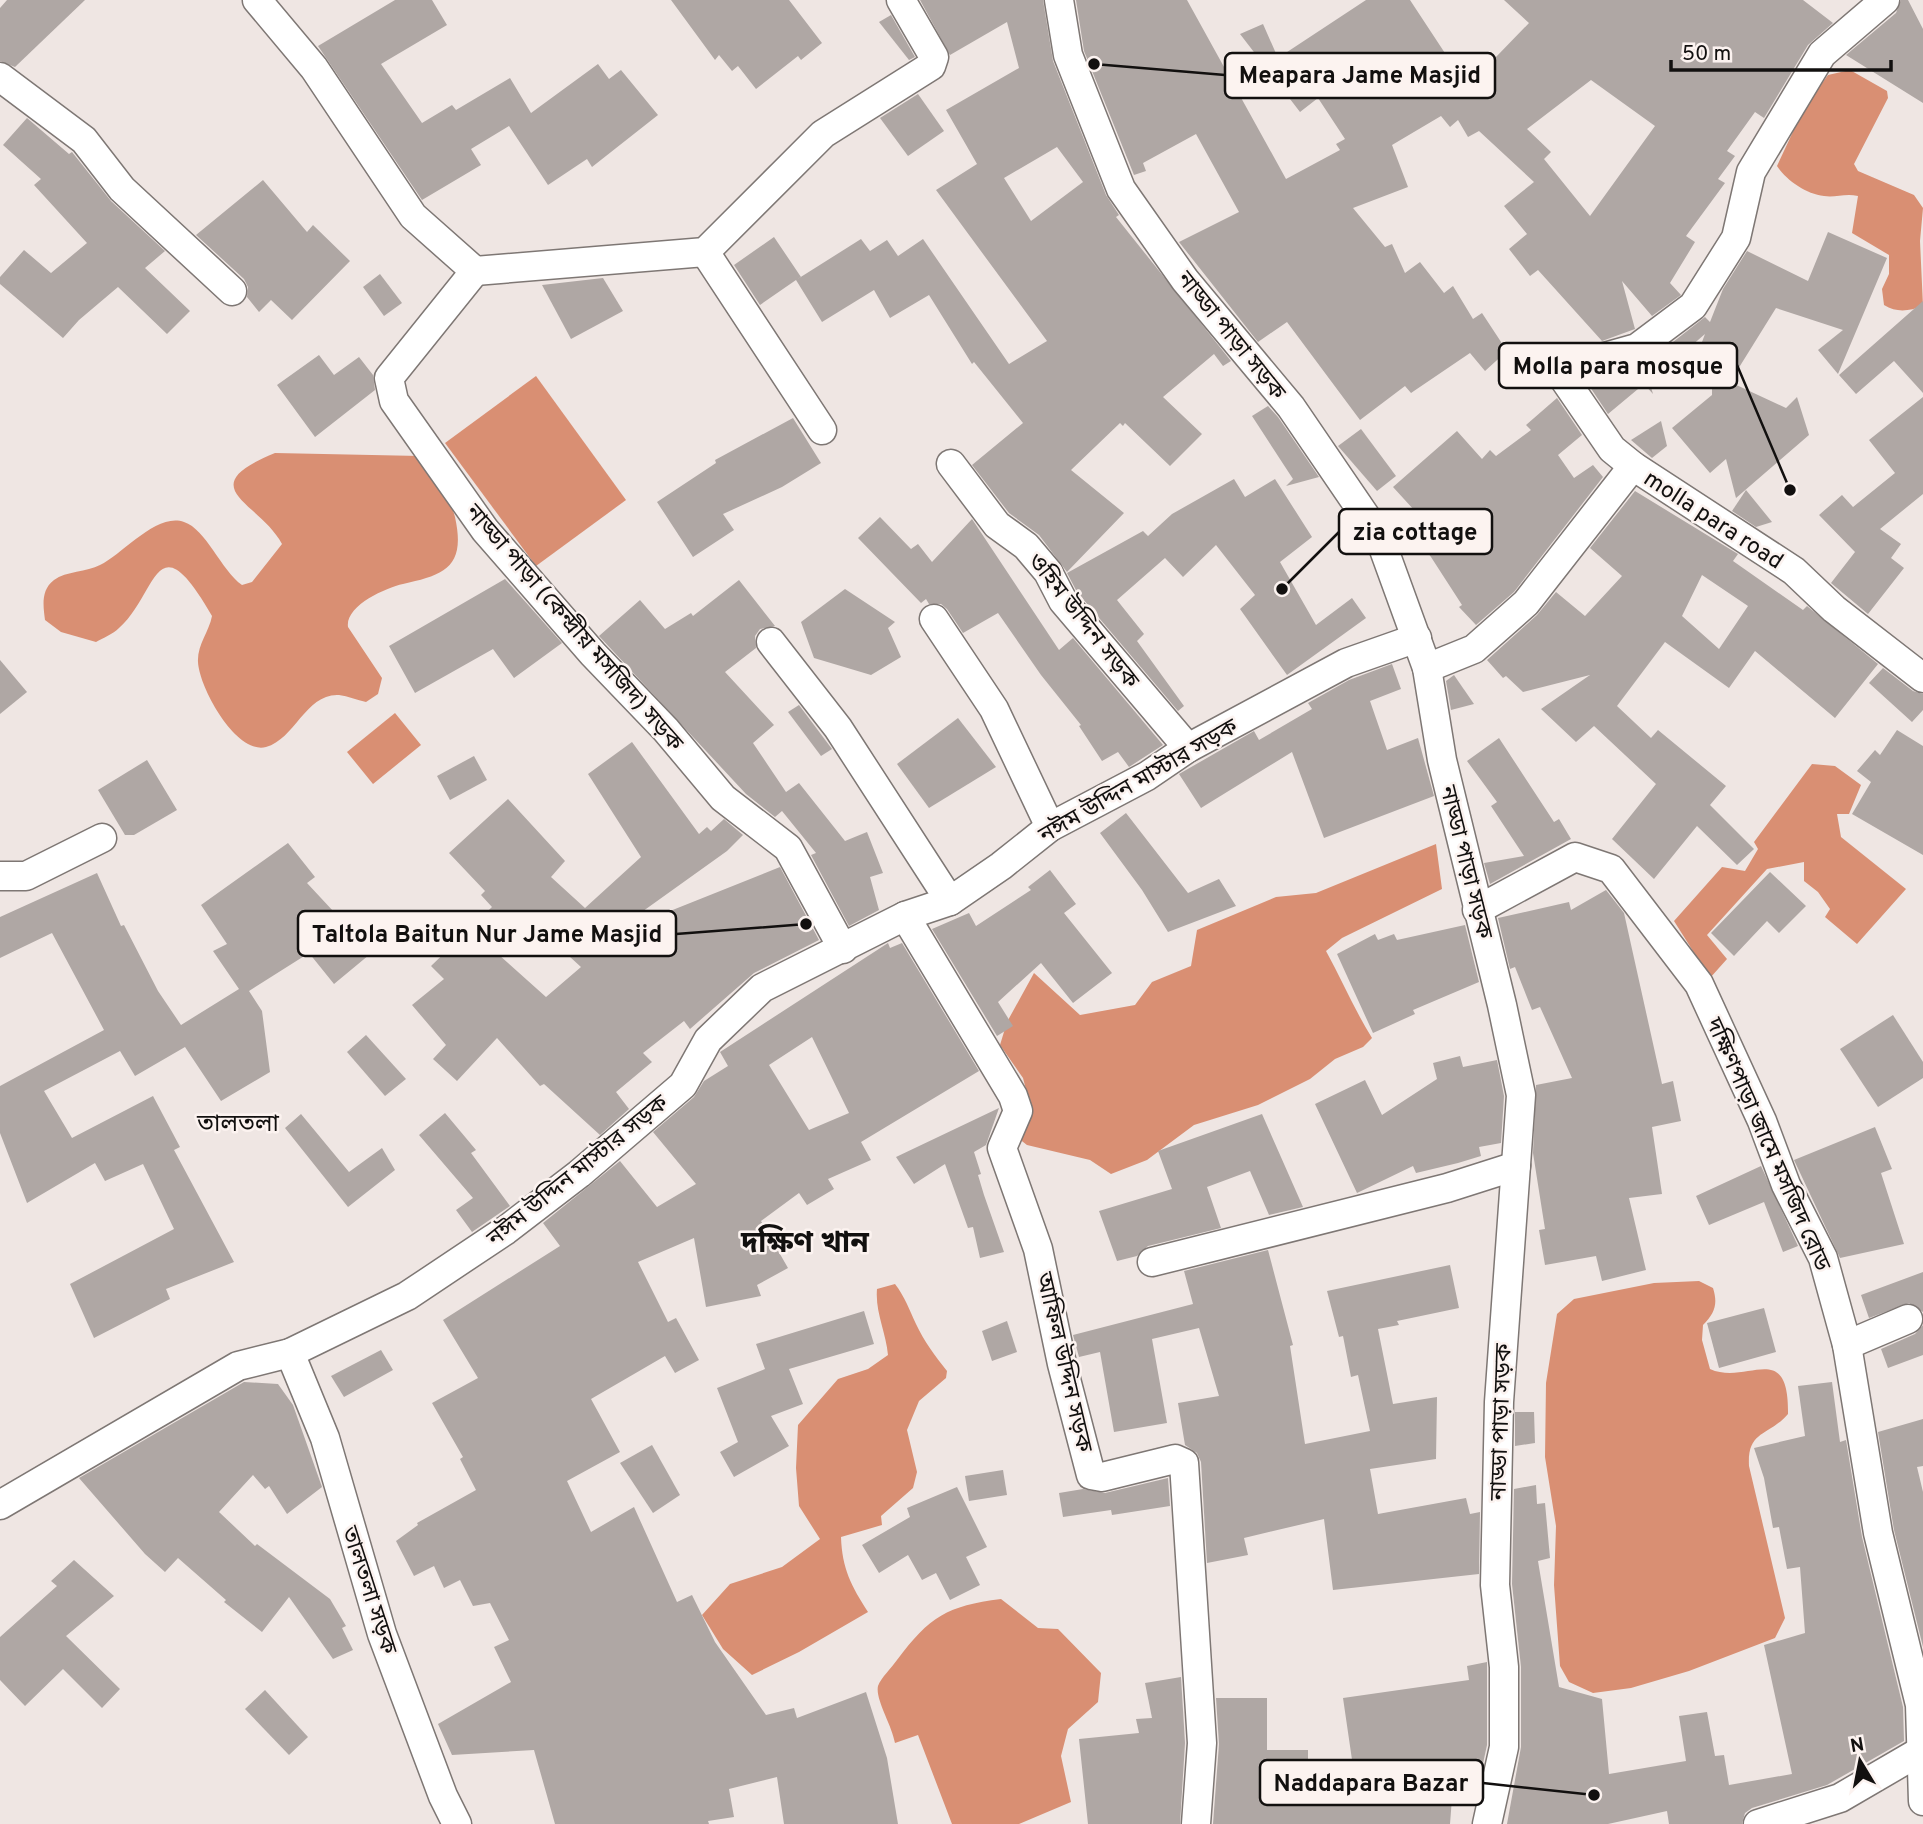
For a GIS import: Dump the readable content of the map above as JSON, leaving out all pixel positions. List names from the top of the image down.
{
  "streets": {
    "street": [
      "নাড্ডা পাড়া সড়ক",
      "molla para road",
      "ওহিম উদ্দিন সড়ক",
      "নাড্ডা পাড়া (কেন্দ্রীয় মসজিদ) সড়ক",
      "নঈম উদ্দিন মাস্টার সড়ক",
      "দক্ষিণপাড়া জামে মসজিদ রোড",
      "আফিল উদ্দিন সড়ক",
      "তালতলা সড়ক"
    ]
  },
  "crossings": [
    ["নাড্ডা পাড়া সড়ক", "molla para road"],
    ["নাড্ডা পাড়া সড়ক", "নঈম উদ্দিন মাস্টার সড়ক"],
    ["নাড্ডা পাড়া সড়ক", "দক্ষিণপাড়া জামে মসজিদ রোড"],
    ["ওহিম উদ্দিন সড়ক", "নঈম উদ্দিন মাস্টার সড়ক"],
    ["নাড্ডা পাড়া (কেন্দ্রীয় মসজিদ) সড়ক", "নঈম উদ্দিন মাস্টার সড়ক"],
    ["নঈম উদ্দিন মাস্টার সড়ক", "আফিল উদ্দিন সড়ক"],
    ["নঈম উদ্দিন মাস্টার সড়ক", "তালতলা সড়ক"]
  ],
  "districts": ["তালতলা", "দক্ষিণ খান"],
  "places": [
    "Meapara Jame Masjid",
    "Molla para mosque",
    "zia cottage",
    "Taltola Baitun Nur Jame Masjid",
    "Naddapara Bazar"
  ],
  "scale_bar": "50 m",
  "north": "top"
}
